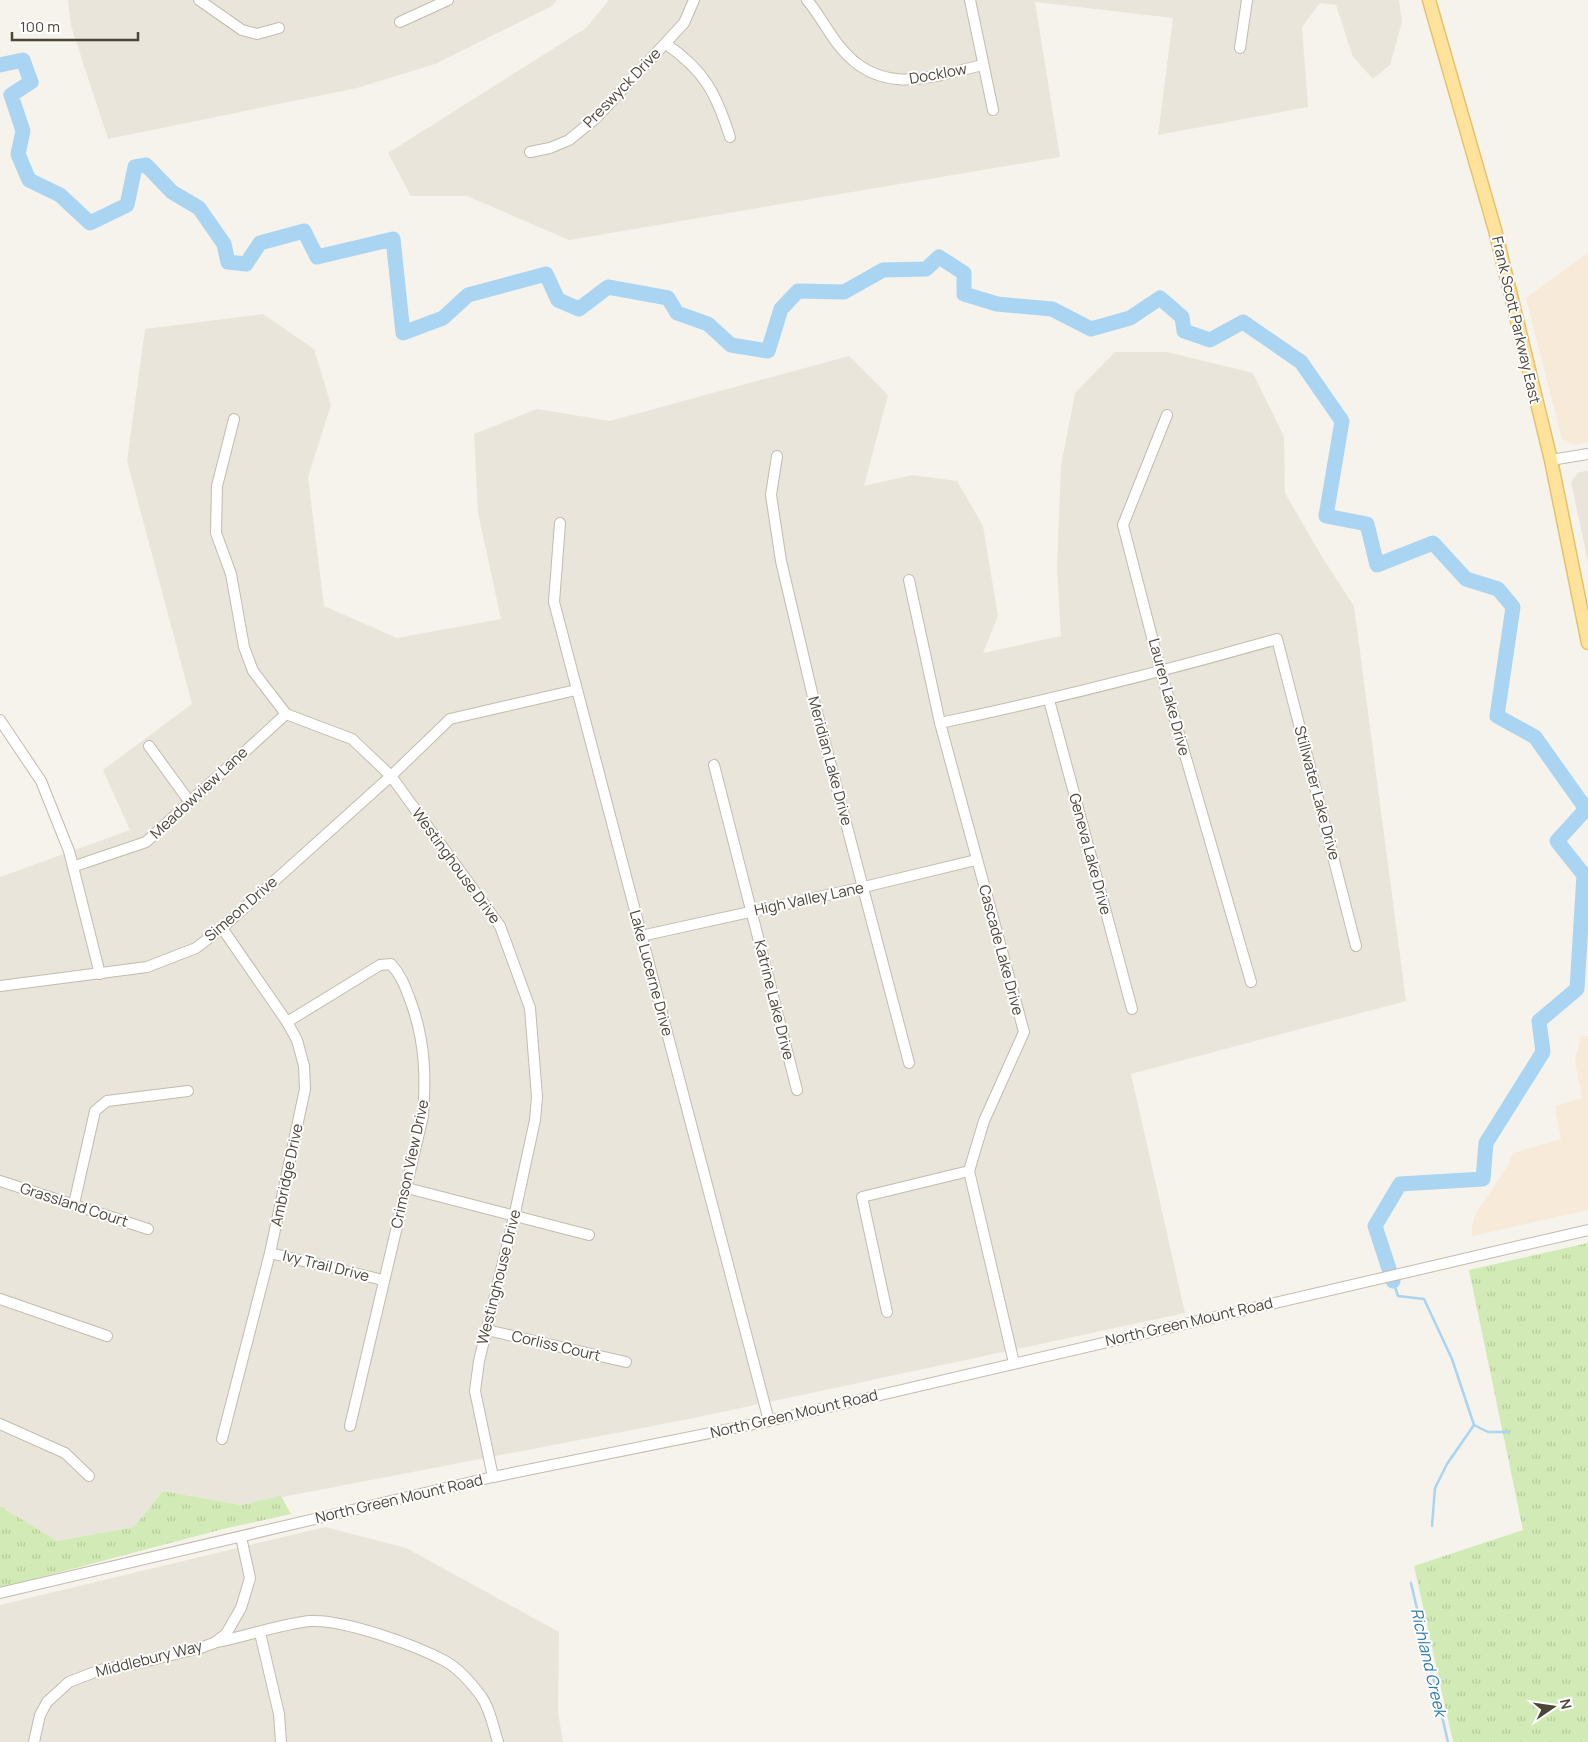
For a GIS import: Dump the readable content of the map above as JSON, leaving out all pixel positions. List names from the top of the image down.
{
  "streets": {
    "main road": ["Frank Scott Parkway East"],
    "street": [
      "Docklow",
      "Preswyck Drive",
      "Lauren Lake Drive",
      "Meridian Lake Drive",
      "Meadowview Lane",
      "Stillwater Lake Drive",
      "Geneva Lake Drive",
      "Westinghouse Drive",
      "High Valley Lane",
      "Simeon Drive",
      "Cascade Lake Drive",
      "Lake Lucerne Drive",
      "Katrine Lake Drive",
      "Crimson View Drive",
      "Ambridge Drive",
      "Grassland Court",
      "Ivy Trail Drive",
      "North Green Mount Road",
      "Corliss Court",
      "Middlebury Way"
    ]
  },
  "crossings": [
    ["Lauren Lake Drive", "Stillwater Lake Drive"],
    ["Meridian Lake Drive", "High Valley Lane"],
    ["Meadowview Lane", "Westinghouse Drive"],
    ["Westinghouse Drive", "Simeon Drive"],
    ["Westinghouse Drive", "North Green Mount Road"],
    ["Westinghouse Drive", "Corliss Court"],
    ["High Valley Lane", "Cascade Lake Drive"],
    ["High Valley Lane", "Lake Lucerne Drive"],
    ["High Valley Lane", "Katrine Lake Drive"],
    ["Simeon Drive", "Lake Lucerne Drive"],
    ["Simeon Drive", "Ambridge Drive"],
    ["Cascade Lake Drive", "North Green Mount Road"],
    ["Lake Lucerne Drive", "North Green Mount Road"],
    ["Crimson View Drive", "Ambridge Drive"],
    ["Crimson View Drive", "Ivy Trail Drive"],
    ["Ambridge Drive", "Ivy Trail Drive"],
    ["North Green Mount Road", "Middlebury Way"]
  ],
  "water": ["Richland Creek"],
  "scale_bar": "100 m",
  "north": "right"
}
